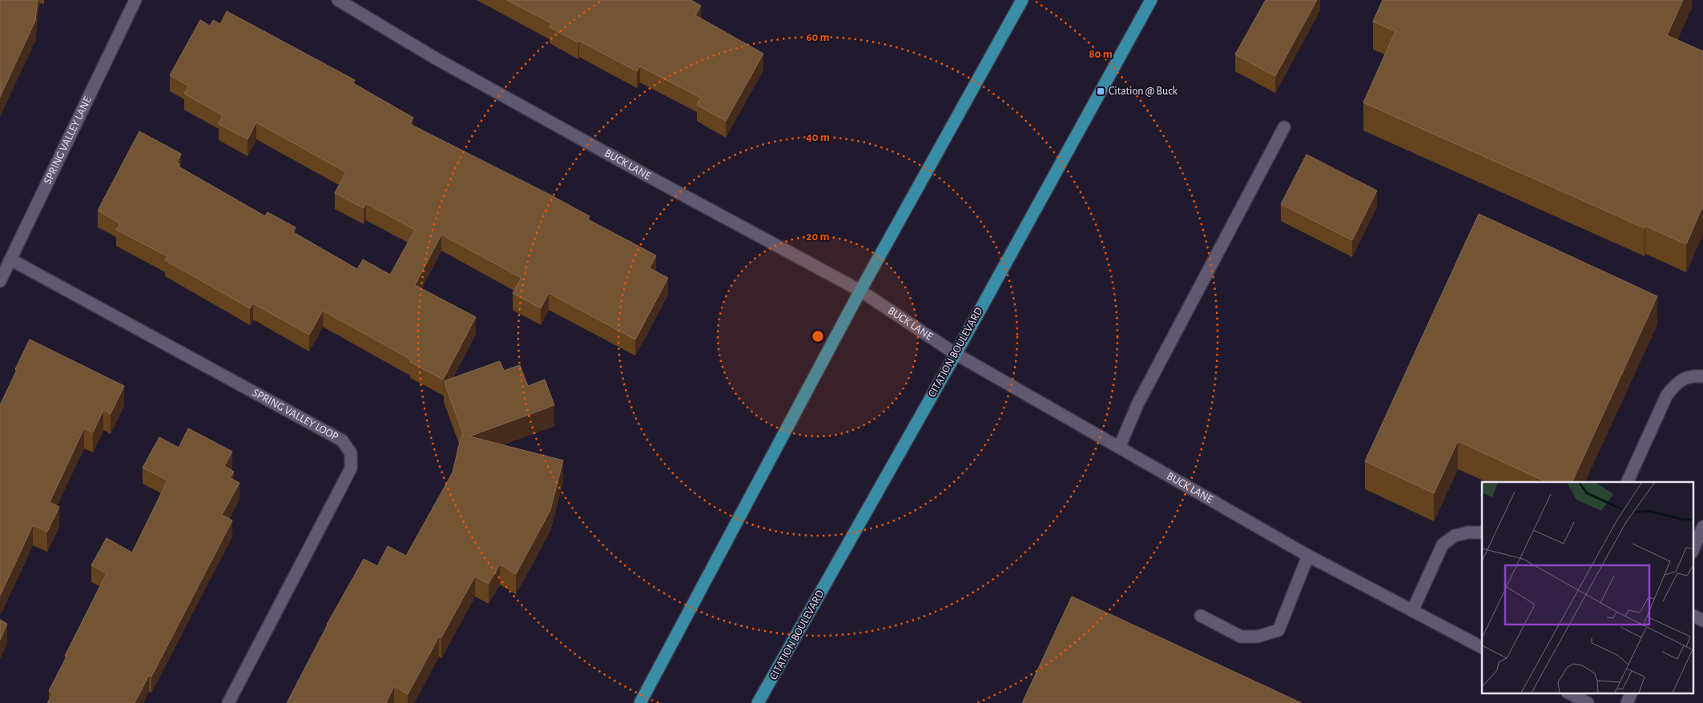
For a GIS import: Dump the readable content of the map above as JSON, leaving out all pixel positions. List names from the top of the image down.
{
  "streets": {
    "main road": ["CITATION BOULEVARD"],
    "street": ["SPRING VALLEY LANE", "BUCK LANE", "SPRING VALLEY LOOP"]
  },
  "crossings": [
    ["SPRING VALLEY LANE", "SPRING VALLEY LOOP"],
    ["BUCK LANE", "CITATION BOULEVARD"]
  ],
  "places": {
    "transit": ["Citation @ Buck"]
  },
  "rings": [
    "60 m",
    "80 m",
    "40 m",
    "20 m"
  ]
}
